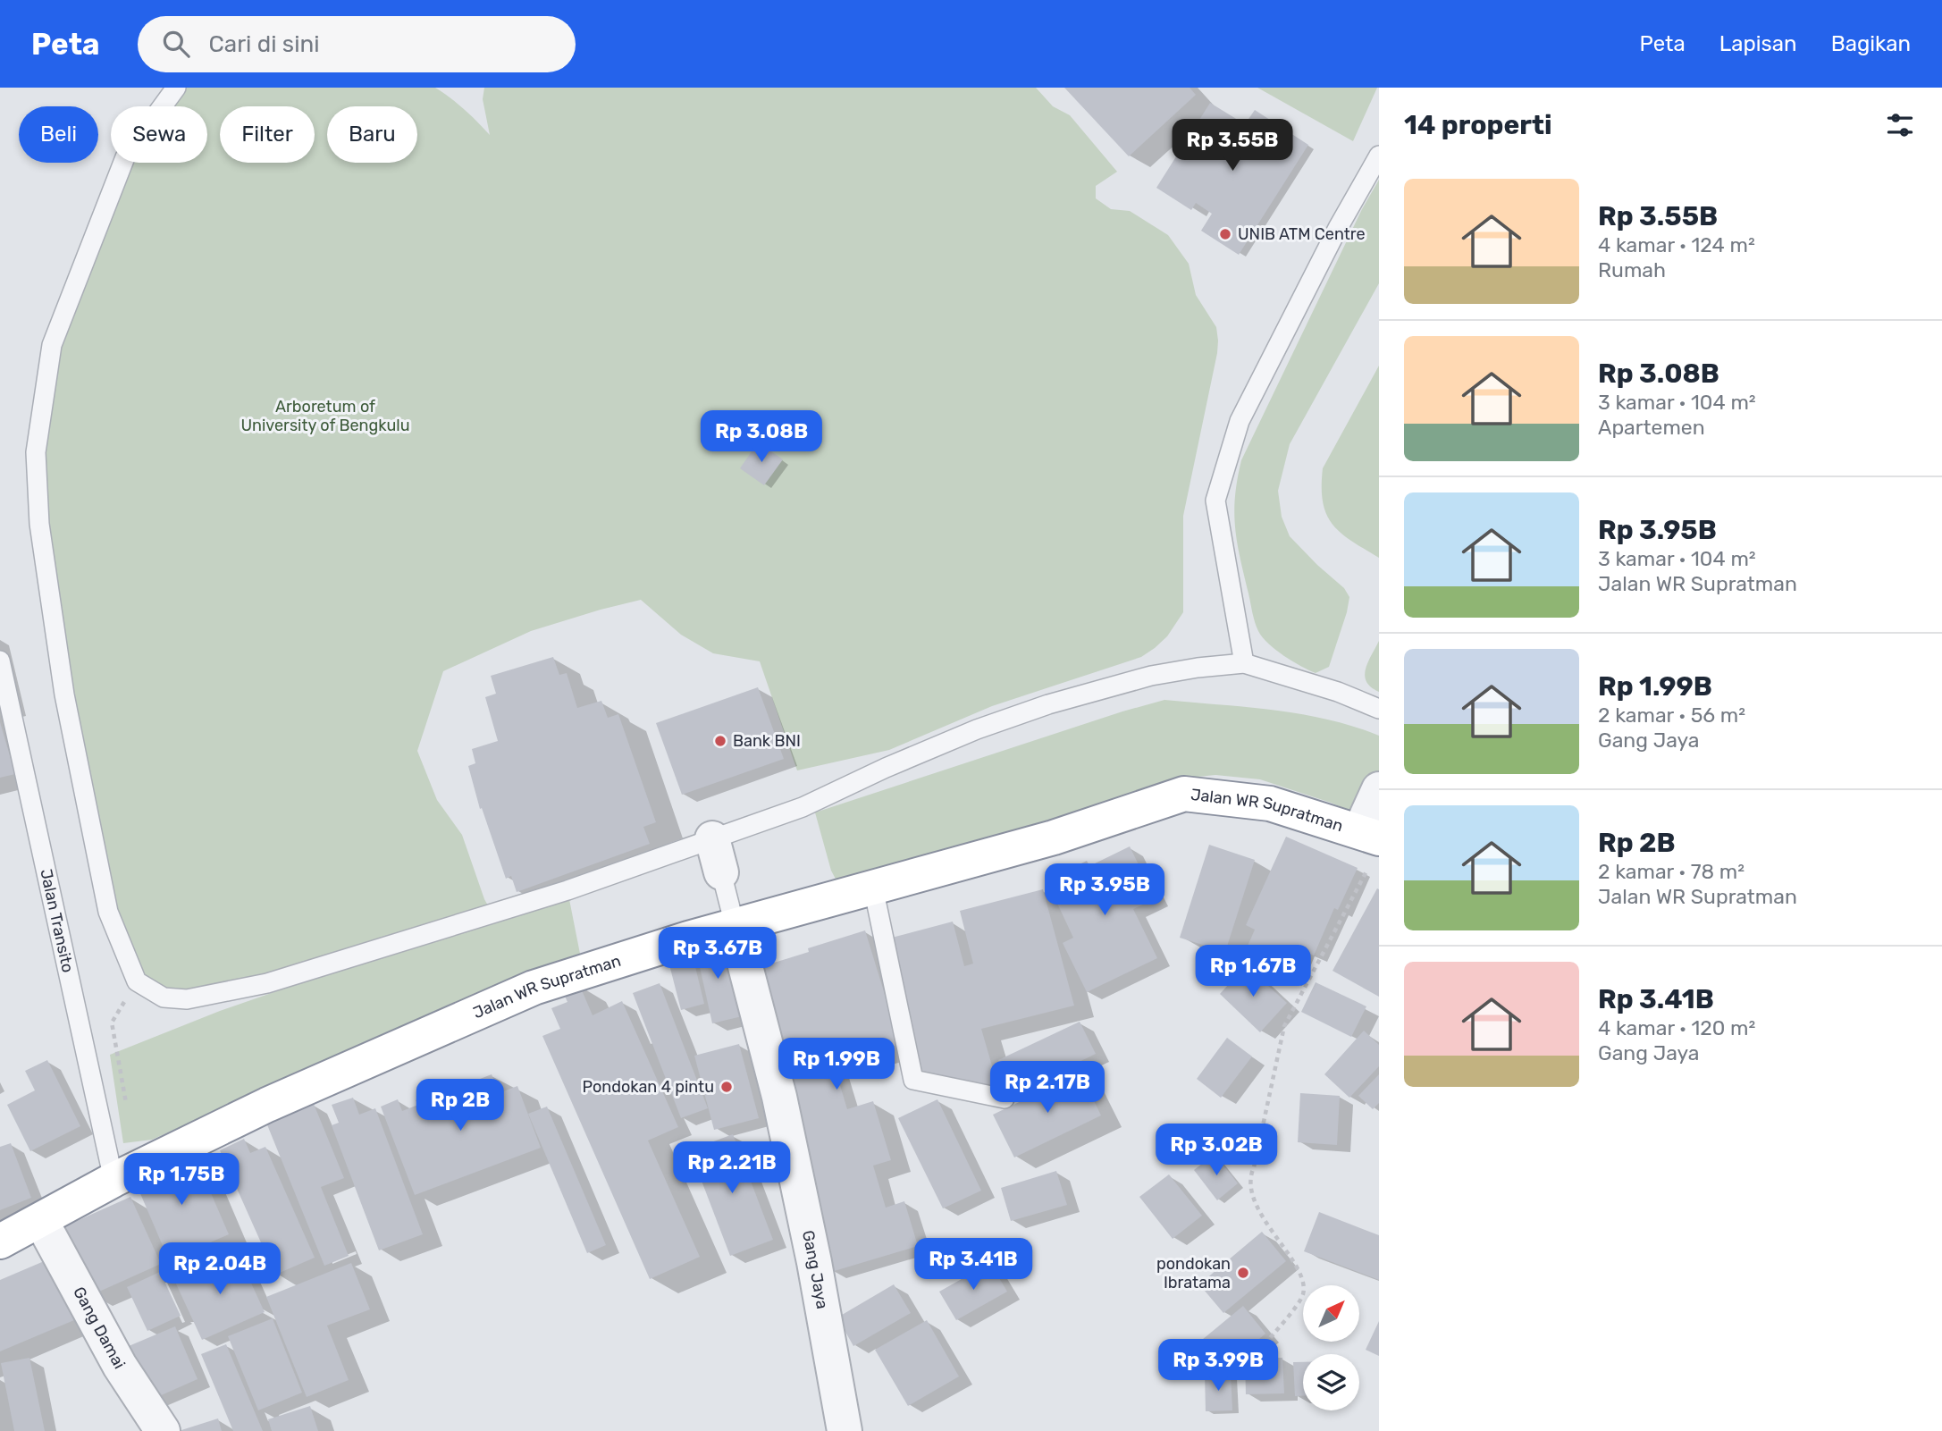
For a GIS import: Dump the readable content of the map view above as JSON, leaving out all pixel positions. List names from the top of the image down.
{
  "streets": {
    "highway": ["Jalan WR Supratman"],
    "street": ["Gang Jaya", "Gang Damai"],
    "lane": ["Jalan Transito"]
  },
  "crossings": [
    ["Jalan WR Supratman", "Jalan Transito"],
    ["Jalan WR Supratman", "Gang Jaya"],
    ["Jalan WR Supratman", "Gang Damai"]
  ],
  "parks": ["Arboretum of University of Bengkulu"],
  "places": [
    "UNIB ATM Centre",
    "Bank BNI",
    "Pondokan 4 pintu",
    "pondokan Ibratama"
  ],
  "north": "top right",
  "page": {
    "header": "Peta",
    "search": "Cari di sini",
    "nav": ["Peta", "Lapisan", "Bagikan"],
    "heading": "14 properti",
    "chip": [
      "Beli",
      "Sewa",
      "Filter",
      "Baru"
    ],
    "price": [
      "Rp 3.55B",
      "Rp 3.08B",
      "Rp 3.95B",
      "Rp 3.67B",
      "Rp 1.67B",
      "Rp 1.99B",
      "Rp 2.17B",
      "Rp 2B",
      "Rp 3.02B",
      "Rp 2.21B",
      "Rp 1.75B",
      "Rp 3.41B",
      "Rp 2.04B",
      "Rp 3.99B"
    ],
    "list": [
      {
        "name": "Rp 3.55B",
        "note": "4 kamar · 124 m² · Rumah"
      },
      {
        "name": "Rp 3.08B",
        "note": "3 kamar · 104 m² · Apartemen"
      },
      {
        "name": "Rp 3.95B",
        "note": "3 kamar · 104 m² · Jalan WR Supratman"
      },
      {
        "name": "Rp 1.99B",
        "note": "2 kamar · 56 m² · Gang Jaya"
      },
      {
        "name": "Rp 2B",
        "note": "2 kamar · 78 m² · Jalan WR Supratman"
      },
      {
        "name": "Rp 3.41B",
        "note": "4 kamar · 120 m² · Gang Jaya"
      }
    ]
  }
}
